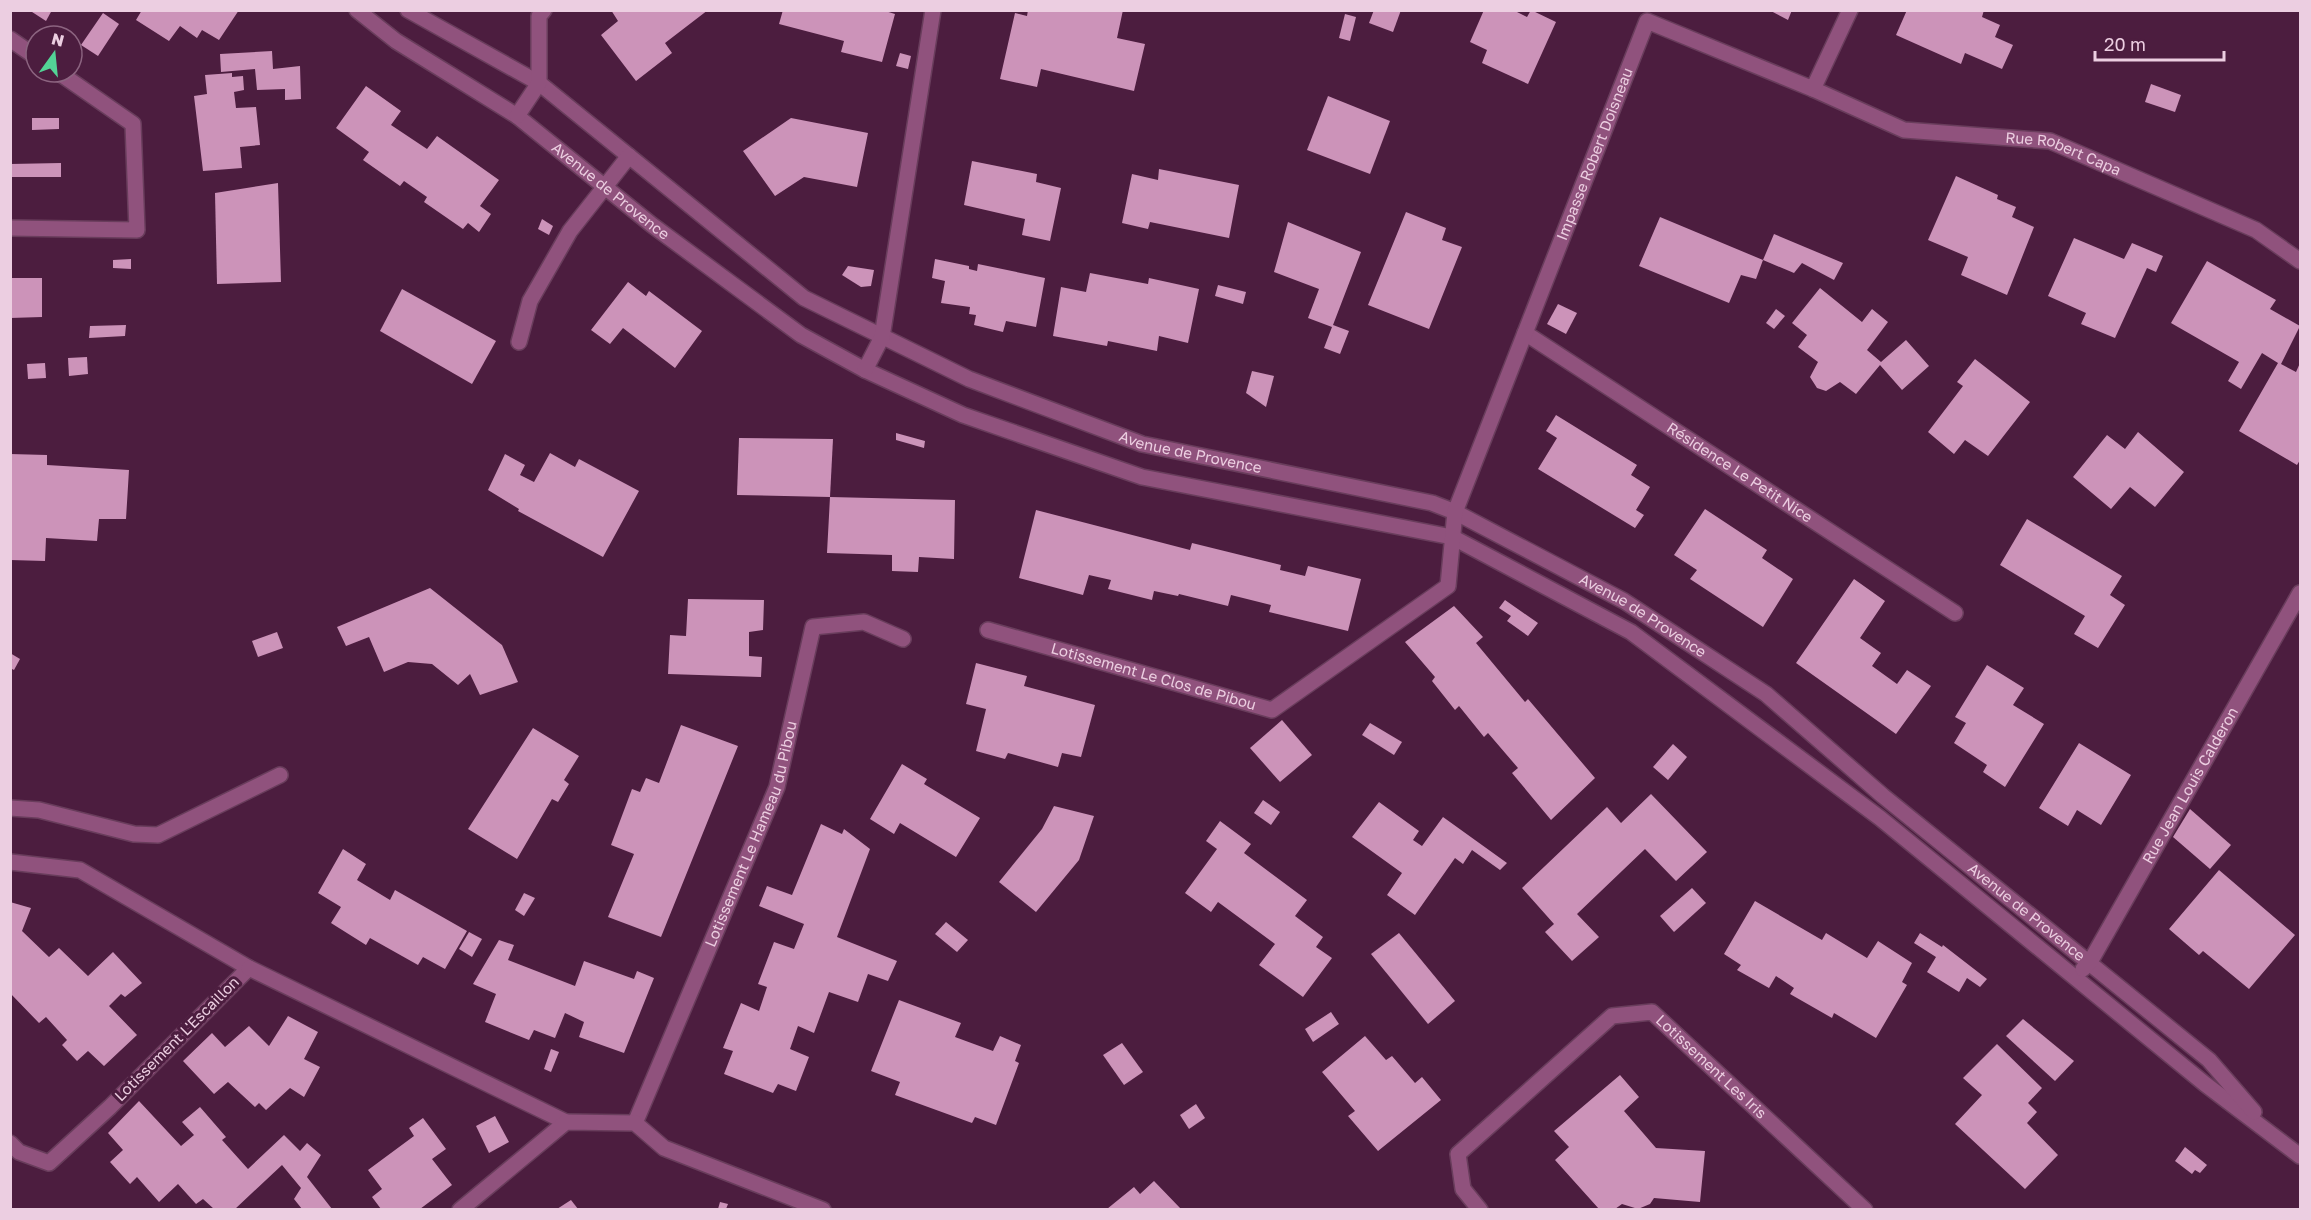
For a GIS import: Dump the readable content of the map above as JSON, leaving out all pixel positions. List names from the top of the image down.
{
  "streets": {
    "street": [
      "Impasse Robert Doisneau",
      "Rue Robert Capa",
      "Avenue de Provence",
      "Résidence Le Petit Nice",
      "Lotissement Le Clos de Pibou",
      "Rue Jean Louis Calderon",
      "Lotissement Le Hameau du Pibou",
      "Lotissement L'Escaillon",
      "Lotissement Les Iris"
    ]
  },
  "crossings": [
    ["Impasse Robert Doisneau", "Rue Robert Capa"],
    ["Impasse Robert Doisneau", "Avenue de Provence"],
    ["Impasse Robert Doisneau", "Résidence Le Petit Nice"],
    ["Impasse Robert Doisneau", "Lotissement Le Clos de Pibou"],
    ["Avenue de Provence", "Lotissement Le Clos de Pibou"],
    ["Avenue de Provence", "Rue Jean Louis Calderon"]
  ],
  "scale_bar": "20 m",
  "north": "top"
}
